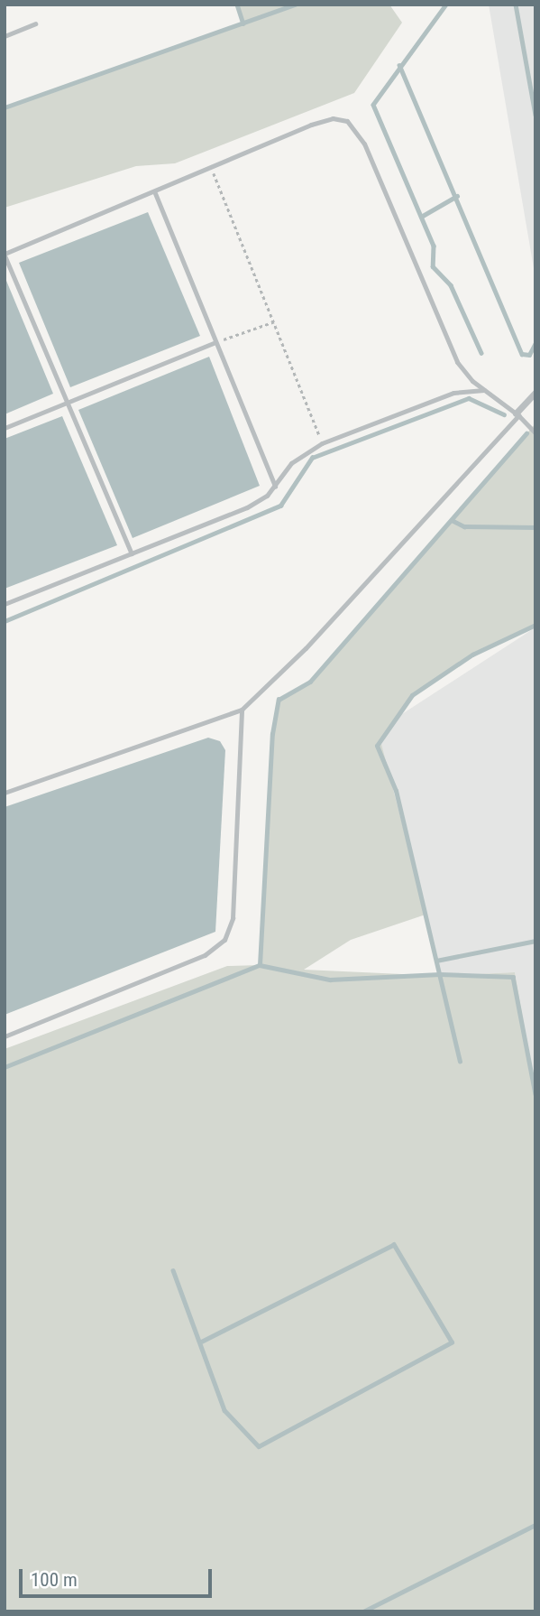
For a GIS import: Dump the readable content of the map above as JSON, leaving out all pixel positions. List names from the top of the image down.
{
  "scale_bar": "100 m"
}
